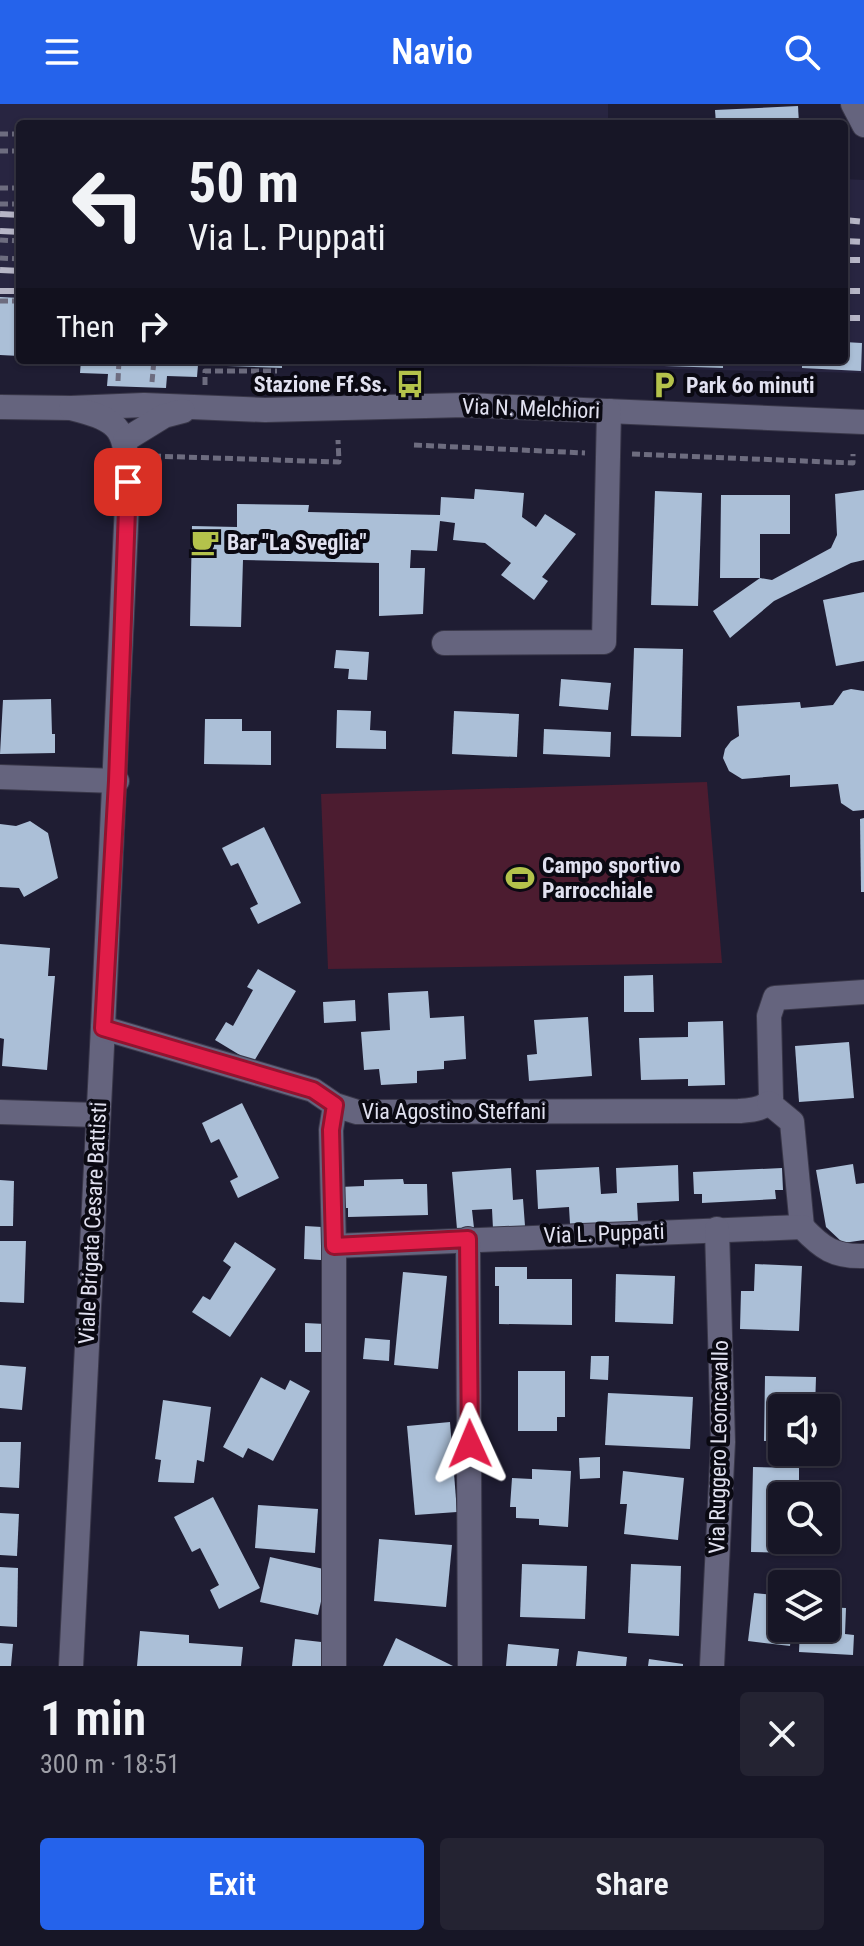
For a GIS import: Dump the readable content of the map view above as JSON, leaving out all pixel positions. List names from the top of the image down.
{
  "streets": {
    "street": [
      "Via N. Melchiori",
      "Via Agostino Steffani",
      "Viale Brigata Cesare Battisti",
      "Via L. Puppati",
      "Via Ruggero Leoncavallo"
    ]
  },
  "crossings": [
    ["Via N. Melchiori", "Viale Brigata Cesare Battisti"],
    ["Via Agostino Steffani", "Viale Brigata Cesare Battisti"],
    ["Via L. Puppati", "Via Ruggero Leoncavallo"]
  ],
  "places": {
    "bus stop": ["Stazione Ff.Ss."],
    "parking": ["Park 6o minuti"],
    "cafe": ["Bar \"La Sveglia\""],
    "sports": ["Campo sportivo Parrocchiale"]
  },
  "page": {
    "header": "Navio",
    "turn": ["50 m", "Via L. Puppati"],
    "then": "Then",
    "heading": ["1 min", "300 m · 18:51"],
    "buttons": ["Exit", "Share"]
  }
}
